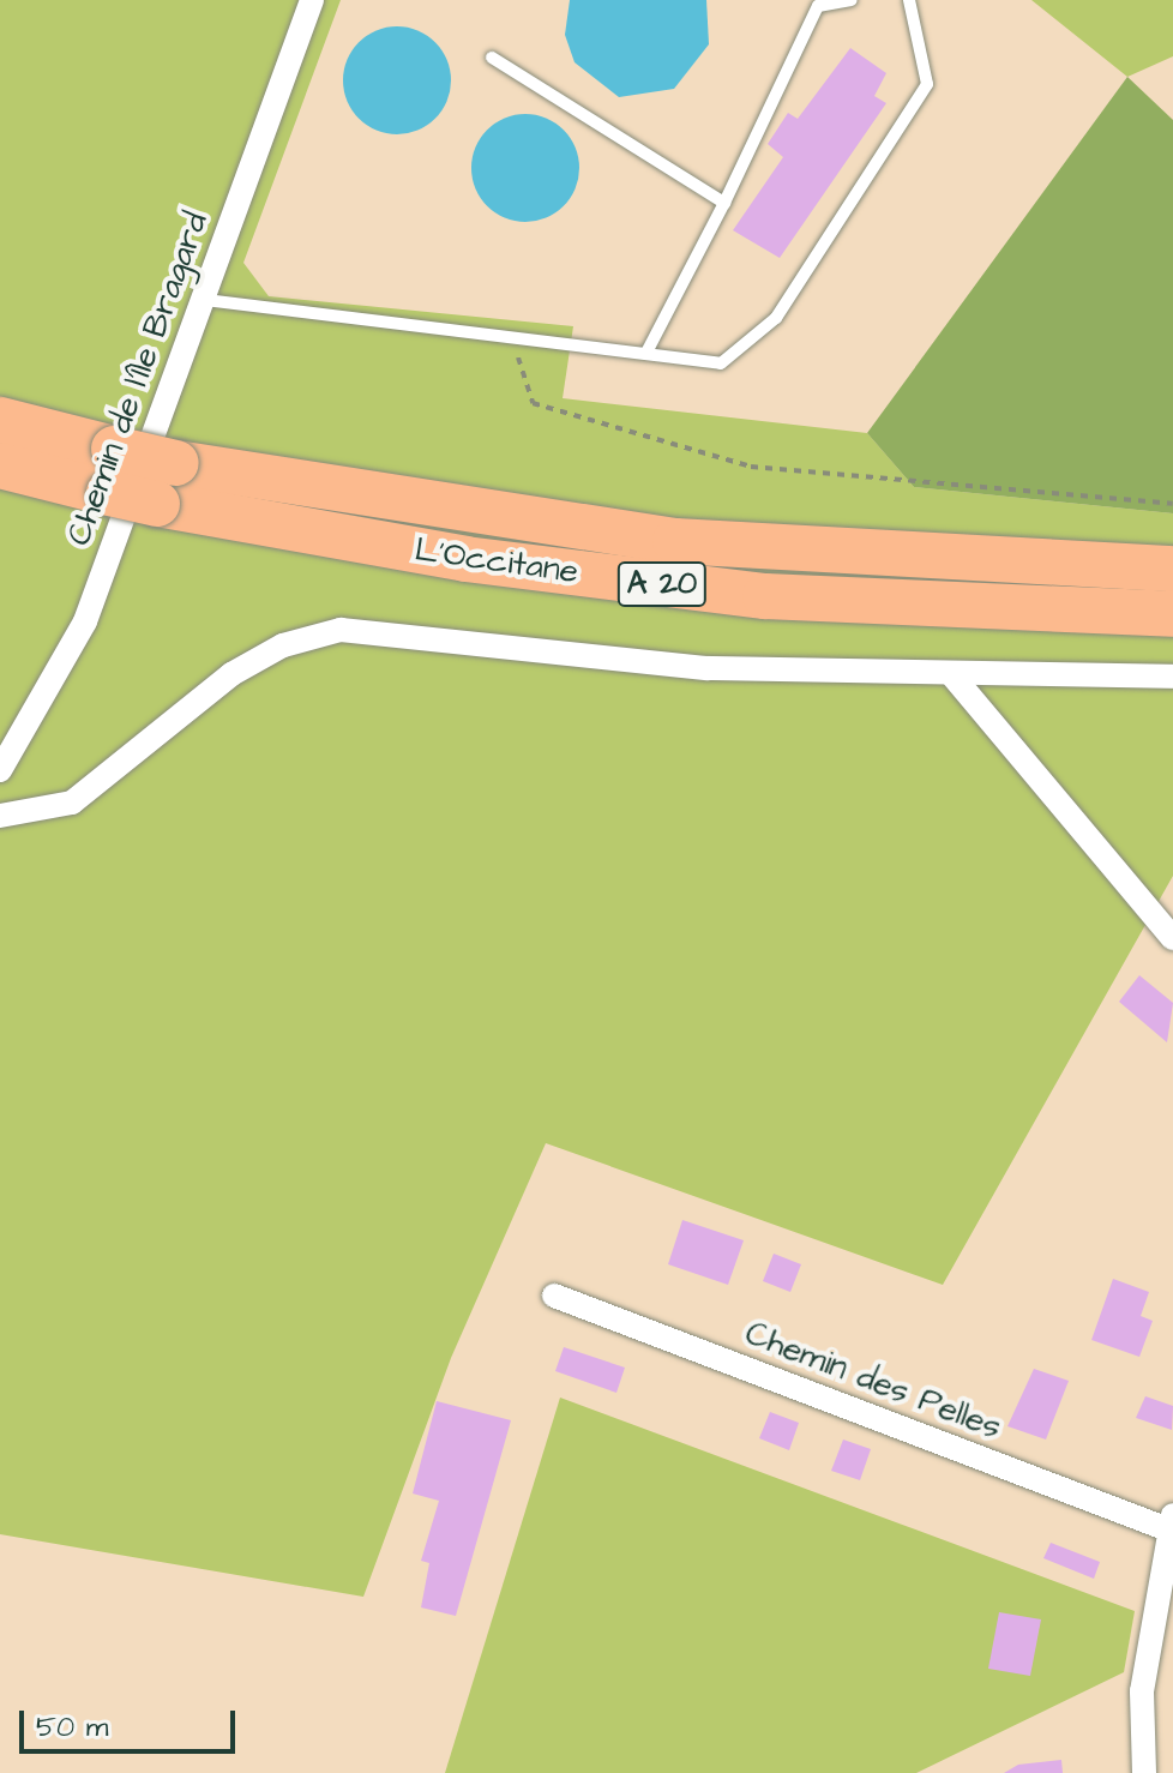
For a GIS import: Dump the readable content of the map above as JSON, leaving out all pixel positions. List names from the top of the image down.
{
  "streets": {
    "highway": ["L'Occitane", "A 20"],
    "street": ["Chemin de l'Île Bragard", "Chemin des Pelles"]
  },
  "scale_bar": "50 m"
}
